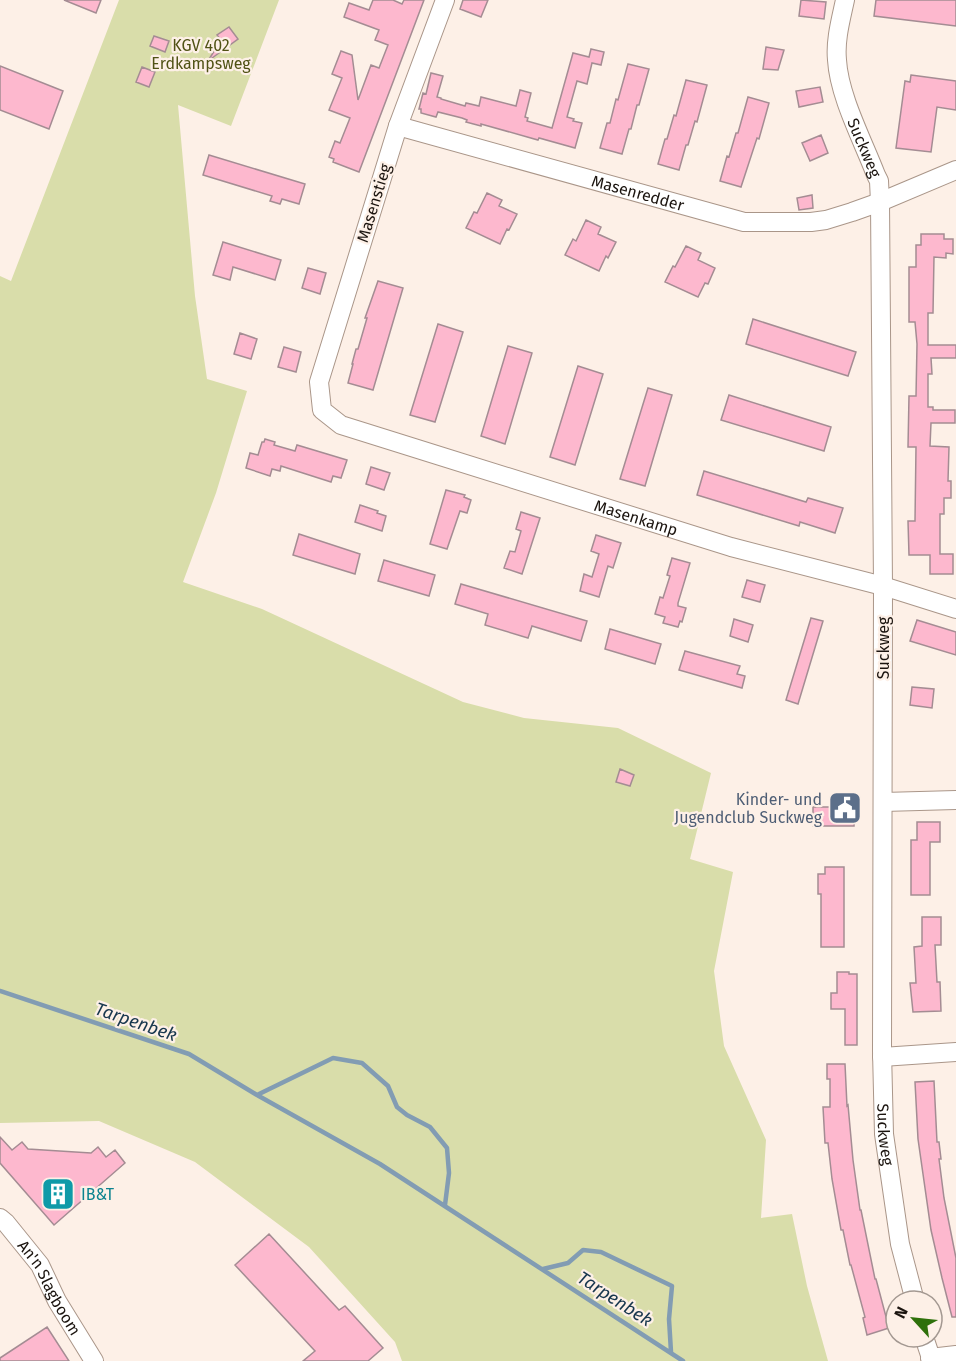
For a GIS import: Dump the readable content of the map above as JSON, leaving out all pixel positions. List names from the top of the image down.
{
  "streets": {
    "street": [
      "Suckweg",
      "Masenredder",
      "Masenstieg",
      "Masenkamp",
      "An'n Slagboom"
    ]
  },
  "crossings": [
    ["Suckweg", "Masenredder"],
    ["Suckweg", "Masenkamp"],
    ["Masenredder", "Masenstieg"],
    ["Masenstieg", "Masenkamp"]
  ],
  "water": ["Tarpenbek"],
  "parks": ["KGV 402 Erdkampsweg"],
  "places": {
    "public building": ["Kinder- und Jugendclub Suckweg"],
    "building": ["IB&T"]
  },
  "north": "top left"
}
